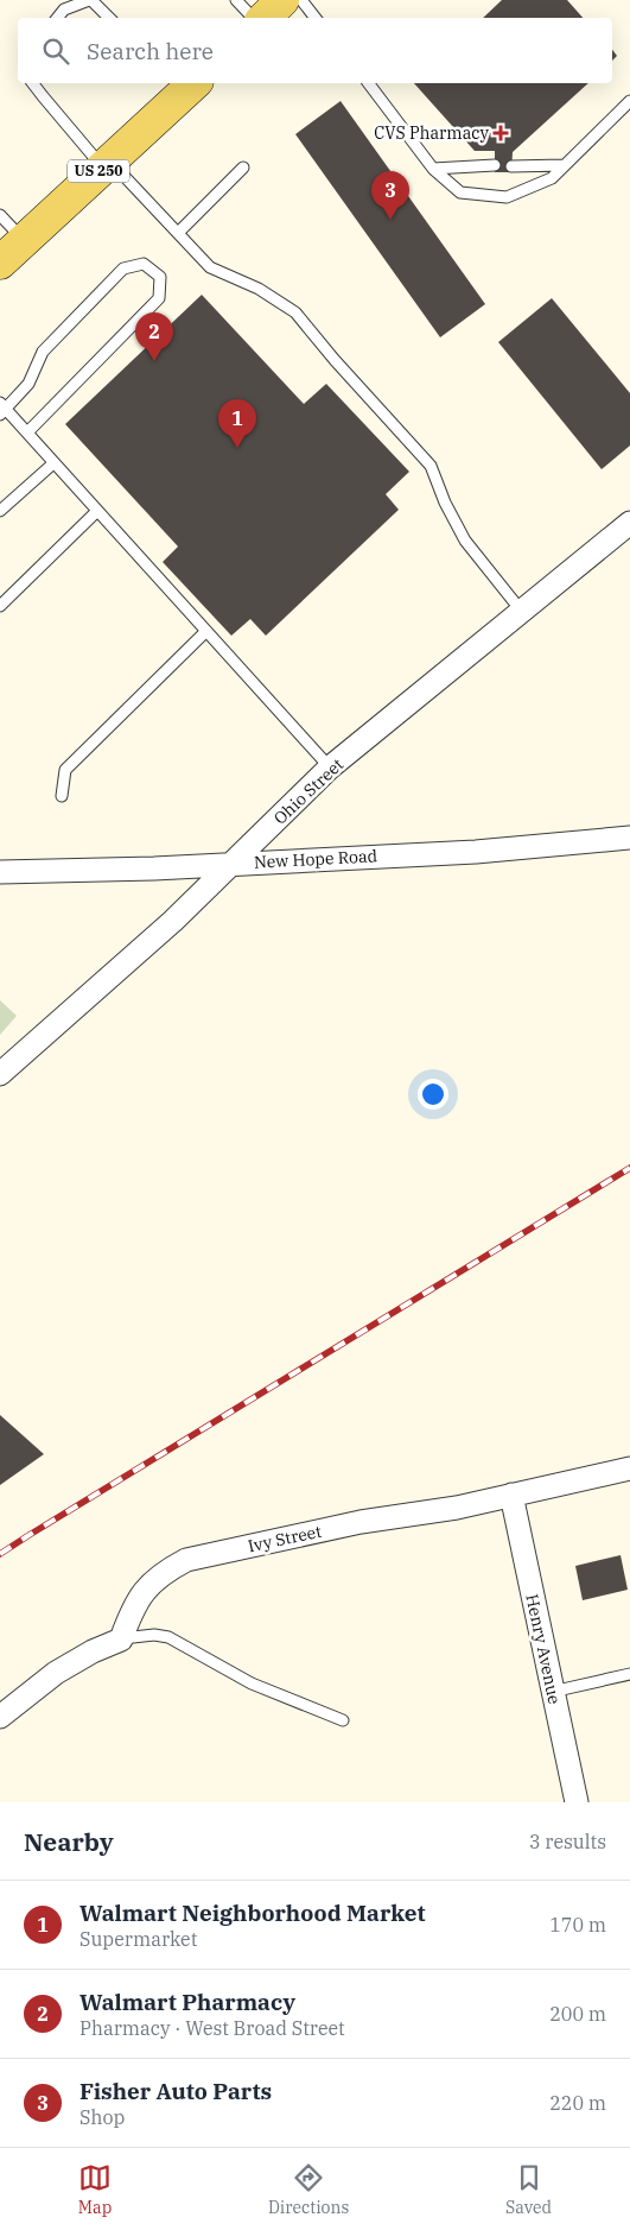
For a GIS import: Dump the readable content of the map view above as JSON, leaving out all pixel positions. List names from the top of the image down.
{
  "streets": {
    "main road": ["US 250"],
    "street": [
      "Ohio Street",
      "New Hope Road",
      "Ivy Street",
      "Henry Avenue"
    ]
  },
  "crossings": [
    ["Ohio Street", "New Hope Road"],
    ["Ivy Street", "Henry Avenue"]
  ],
  "places": {
    "health": ["CVS Pharmacy"]
  },
  "page": {
    "search": "Search here",
    "pins": ["3", "2", "1"],
    "heading": ["Nearby", "3 results"],
    "list": [
      {
        "mark": "1",
        "name": "Walmart Neighborhood Market",
        "note": "Supermarket",
        "value": "170 m"
      },
      {
        "mark": "2",
        "name": "Walmart Pharmacy",
        "note": "Pharmacy · West Broad Street",
        "value": "200 m"
      },
      {
        "mark": "3",
        "name": "Fisher Auto Parts",
        "note": "Shop",
        "value": "220 m"
      }
    ],
    "nav": ["Map", "Directions", "Saved"]
  }
}
